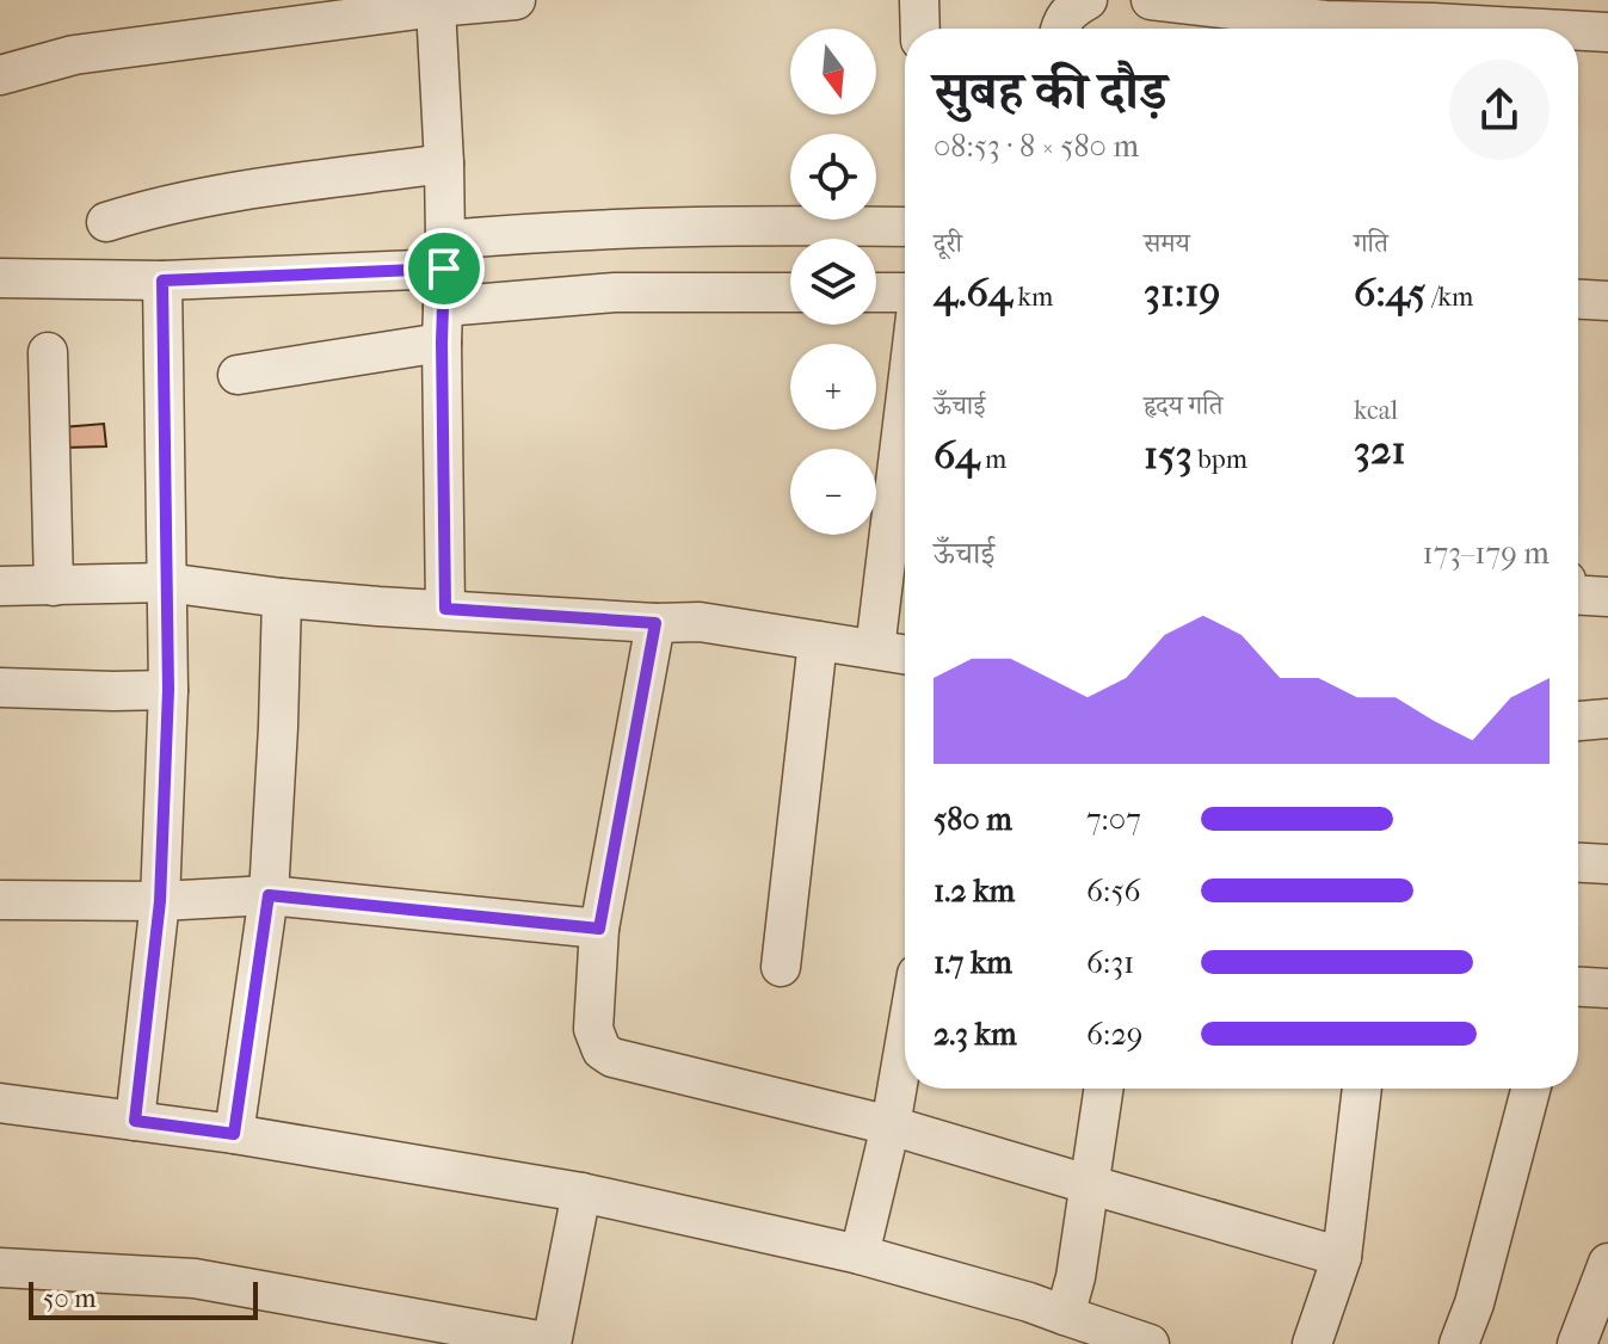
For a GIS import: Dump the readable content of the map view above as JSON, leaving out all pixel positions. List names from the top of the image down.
{
  "scale_bar": "50 m",
  "north": "bottom",
  "page": {
    "map_buttons": ["+", "−"],
    "heading": ["सुबह की दौड़", "08:53 · 8 × 580 m"],
    "stats": [
      ["दूरी", "4.64 km"],
      ["समय", "31:19"],
      ["गति", "6:45 /km"],
      ["ऊँचाई", "64 m"],
      ["हृदय गति", "153 bpm"],
      ["kcal", "321"]
    ],
    "chart": ["ऊँचाई", "173–179 m"],
    "list": [
      {
        "name": "580 m",
        "note": "7:07"
      },
      {
        "name": "1.2 km",
        "note": "6:56"
      },
      {
        "name": "1.7 km",
        "note": "6:31"
      },
      {
        "name": "2.3 km",
        "note": "6:29"
      }
    ],
    "scale": "50 m"
  }
}
